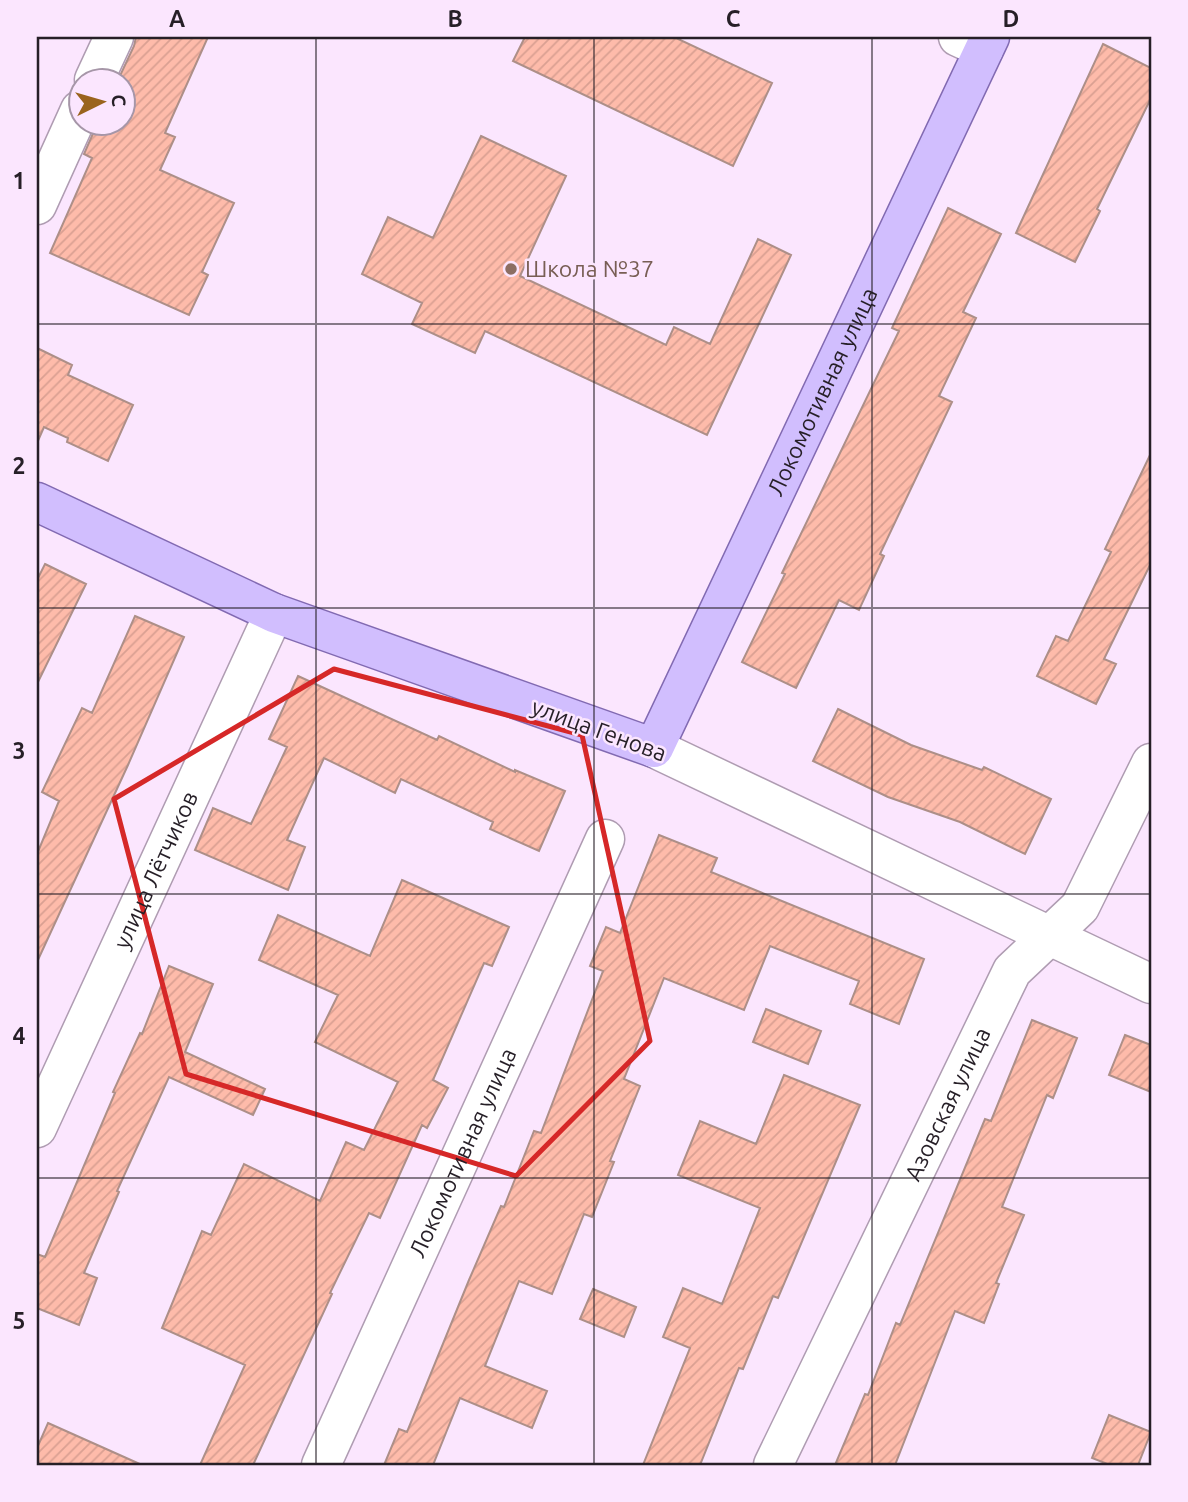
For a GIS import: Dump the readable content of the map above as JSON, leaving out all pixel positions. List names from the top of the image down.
{
  "streets": {
    "main road": ["Локомотивная улица", "улица Генова"],
    "street": ["улица Лётчиков", "Азовская улица"]
  },
  "crossings": [
    ["Локомотивная улица", "улица Генова"],
    ["улица Генова", "улица Лётчиков"],
    ["улица Генова", "Азовская улица"]
  ],
  "places": ["Школа №37"],
  "north": "right",
  "grid": {
    "columns": [
      "A",
      "B",
      "C",
      "D"
    ],
    "rows": [
      "1",
      "2",
      "3",
      "4",
      "5"
    ]
  }
}
